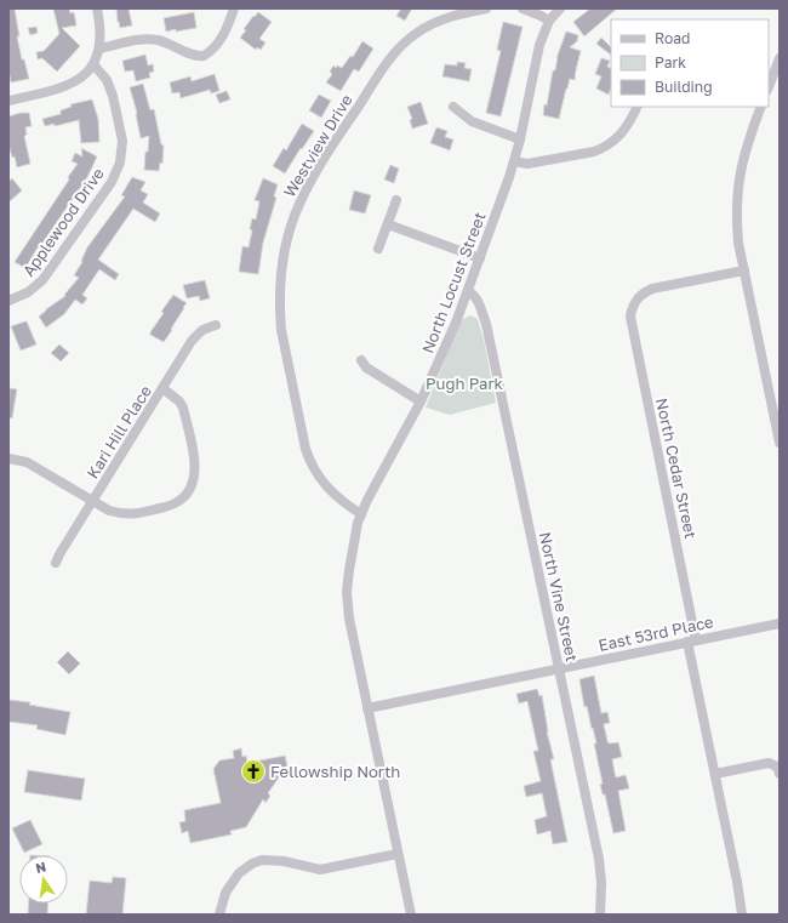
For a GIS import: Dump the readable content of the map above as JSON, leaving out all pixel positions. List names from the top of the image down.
{
  "streets": {
    "street": [
      "Westview Drive",
      "Applewood Drive",
      "North Locust Street",
      "Kari Hill Place",
      "North Cedar Street",
      "North Vine Street",
      "East 53rd Place"
    ]
  },
  "crossings": [
    ["Westview Drive", "North Locust Street"],
    ["North Locust Street", "North Vine Street"],
    ["North Locust Street", "East 53rd Place"],
    ["North Cedar Street", "East 53rd Place"],
    ["North Vine Street", "East 53rd Place"]
  ],
  "parks": ["Pugh Park"],
  "places": {
    "church": ["Fellowship North"]
  },
  "legend": ["Road", "Park", "Building"],
  "north": "top"
}
